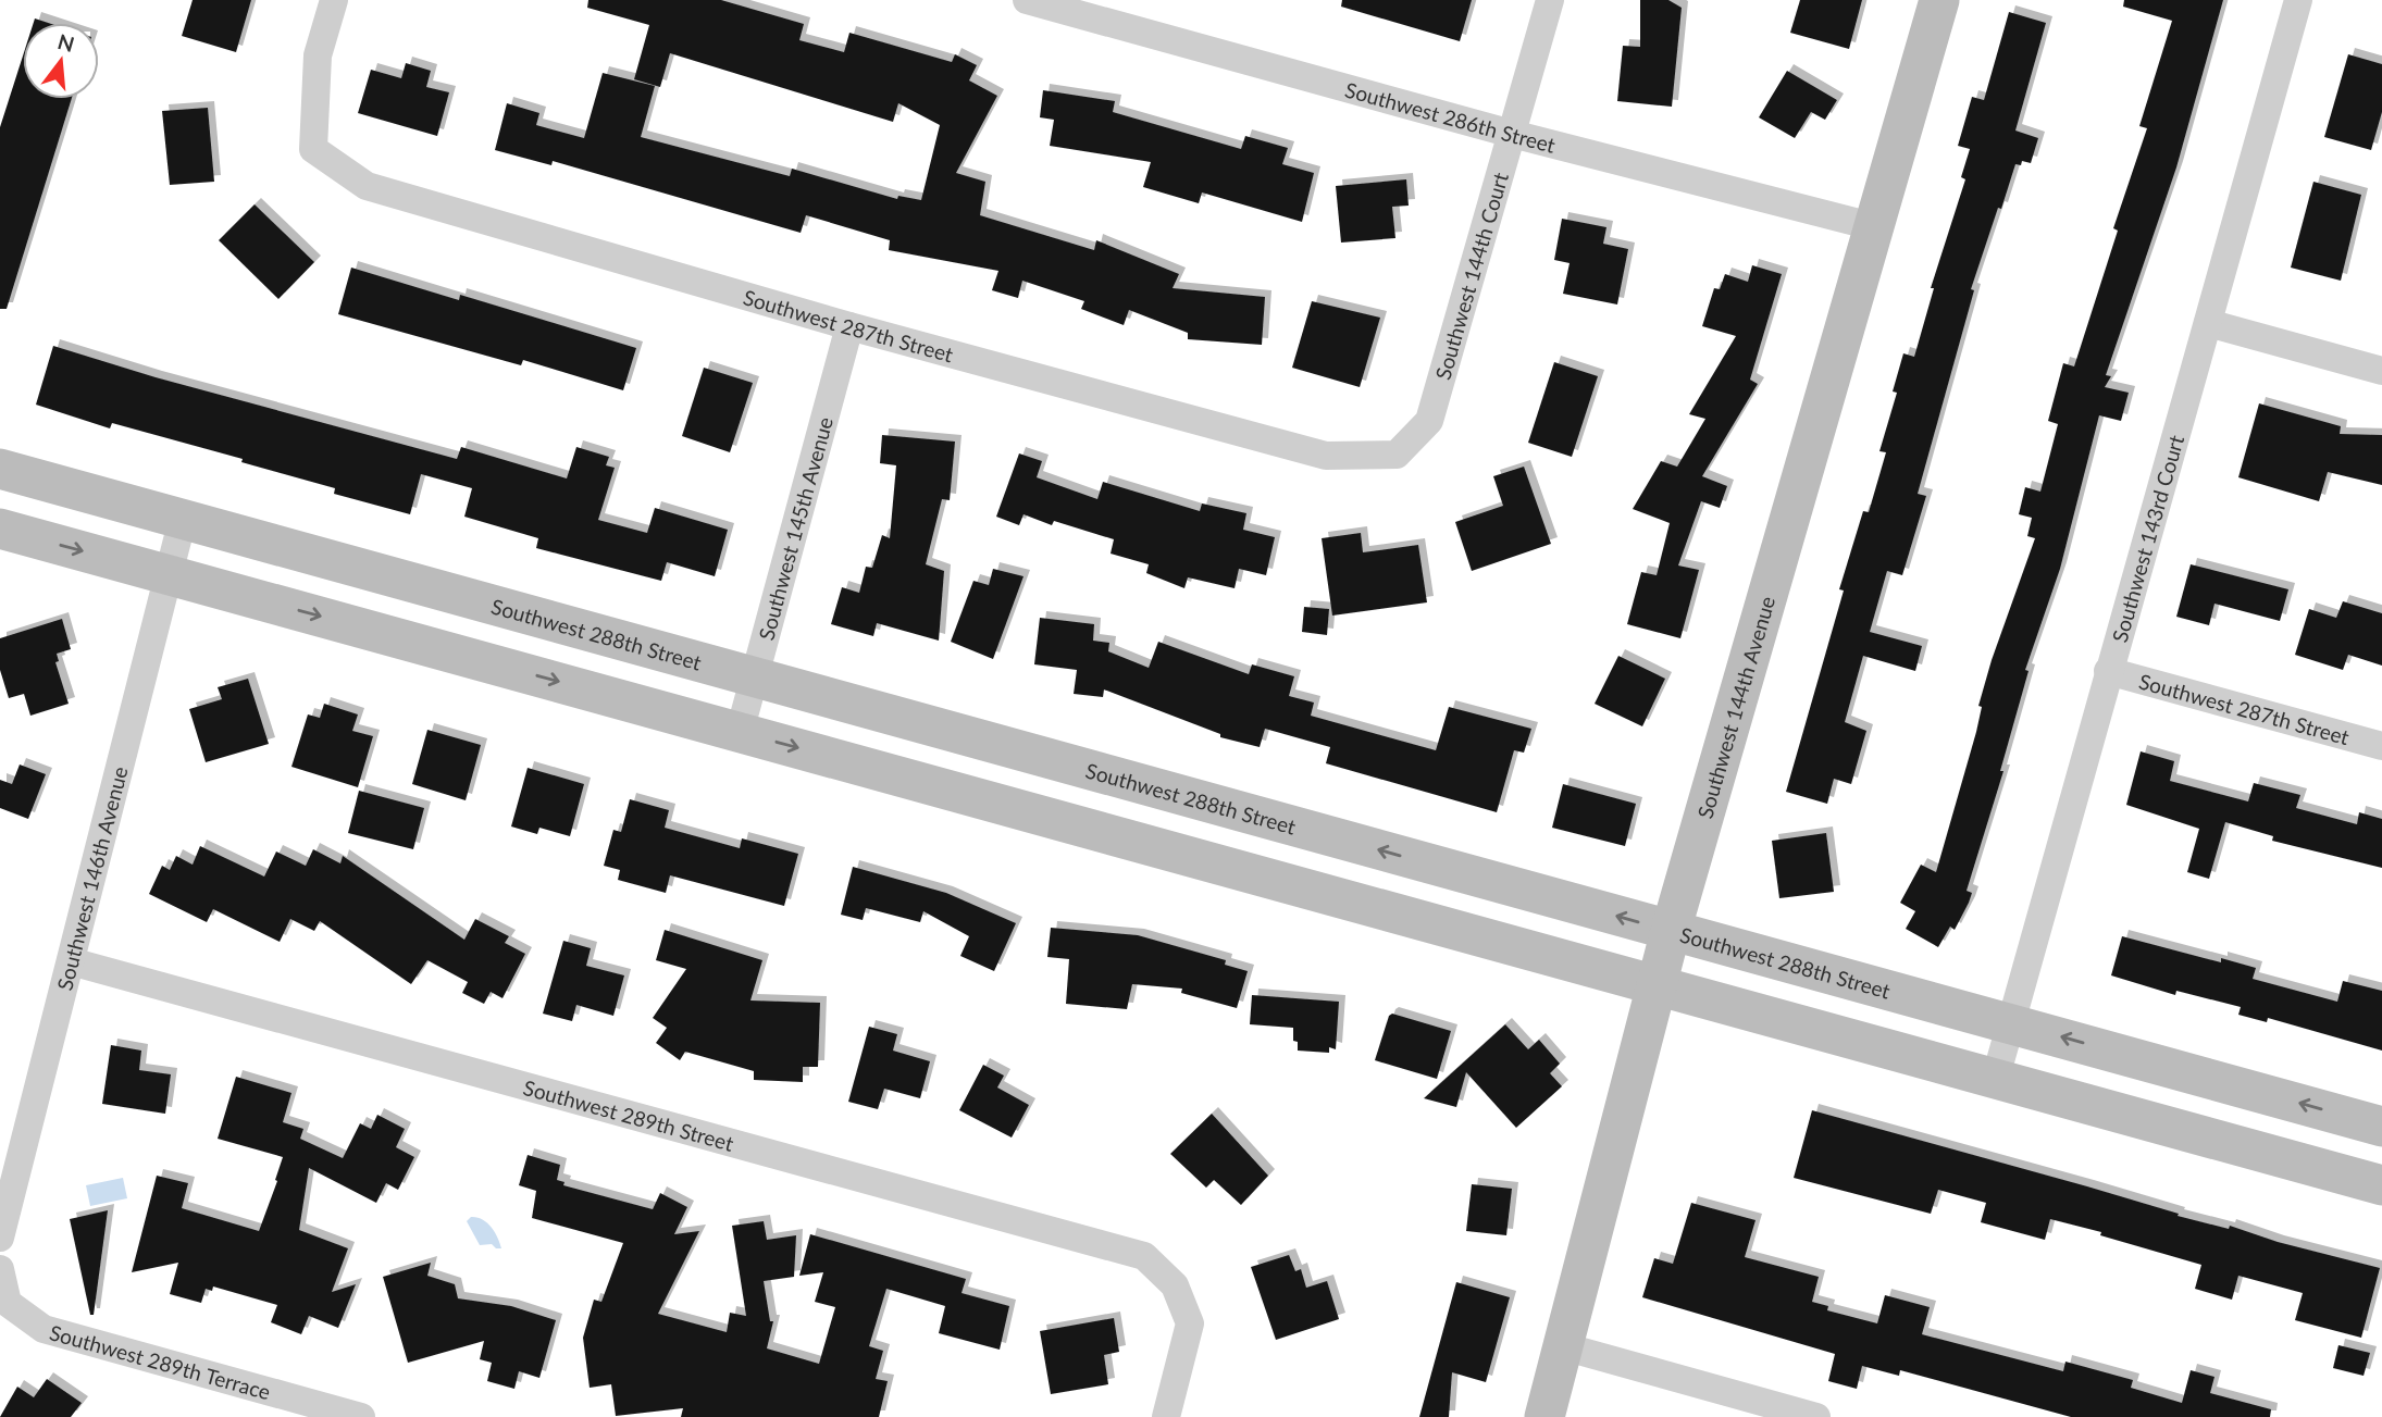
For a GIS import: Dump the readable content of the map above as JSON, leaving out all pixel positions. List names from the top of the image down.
{
  "streets": {
    "main road": ["Southwest 288th Street", "Southwest 144th Avenue"],
    "street": [
      "Southwest 286th Street",
      "Southwest 144th Court",
      "Southwest 287th Street",
      "Southwest 145th Avenue",
      "Southwest 143rd Court",
      "Southwest 146th Avenue",
      "Southwest 289th Street",
      "Southwest 289th Terrace"
    ]
  },
  "crossings": [
    ["Southwest 286th Street", "Southwest 144th Court"],
    ["Southwest 286th Street", "Southwest 144th Avenue"],
    ["Southwest 144th Court", "Southwest 287th Street"],
    ["Southwest 287th Street", "Southwest 145th Avenue"],
    ["Southwest 287th Street", "Southwest 143rd Court"],
    ["Southwest 145th Avenue", "Southwest 288th Street"],
    ["Southwest 143rd Court", "Southwest 288th Street"],
    ["Southwest 288th Street", "Southwest 144th Avenue"],
    ["Southwest 288th Street", "Southwest 146th Avenue"],
    ["Southwest 146th Avenue", "Southwest 289th Street"]
  ],
  "north": "top"
}
